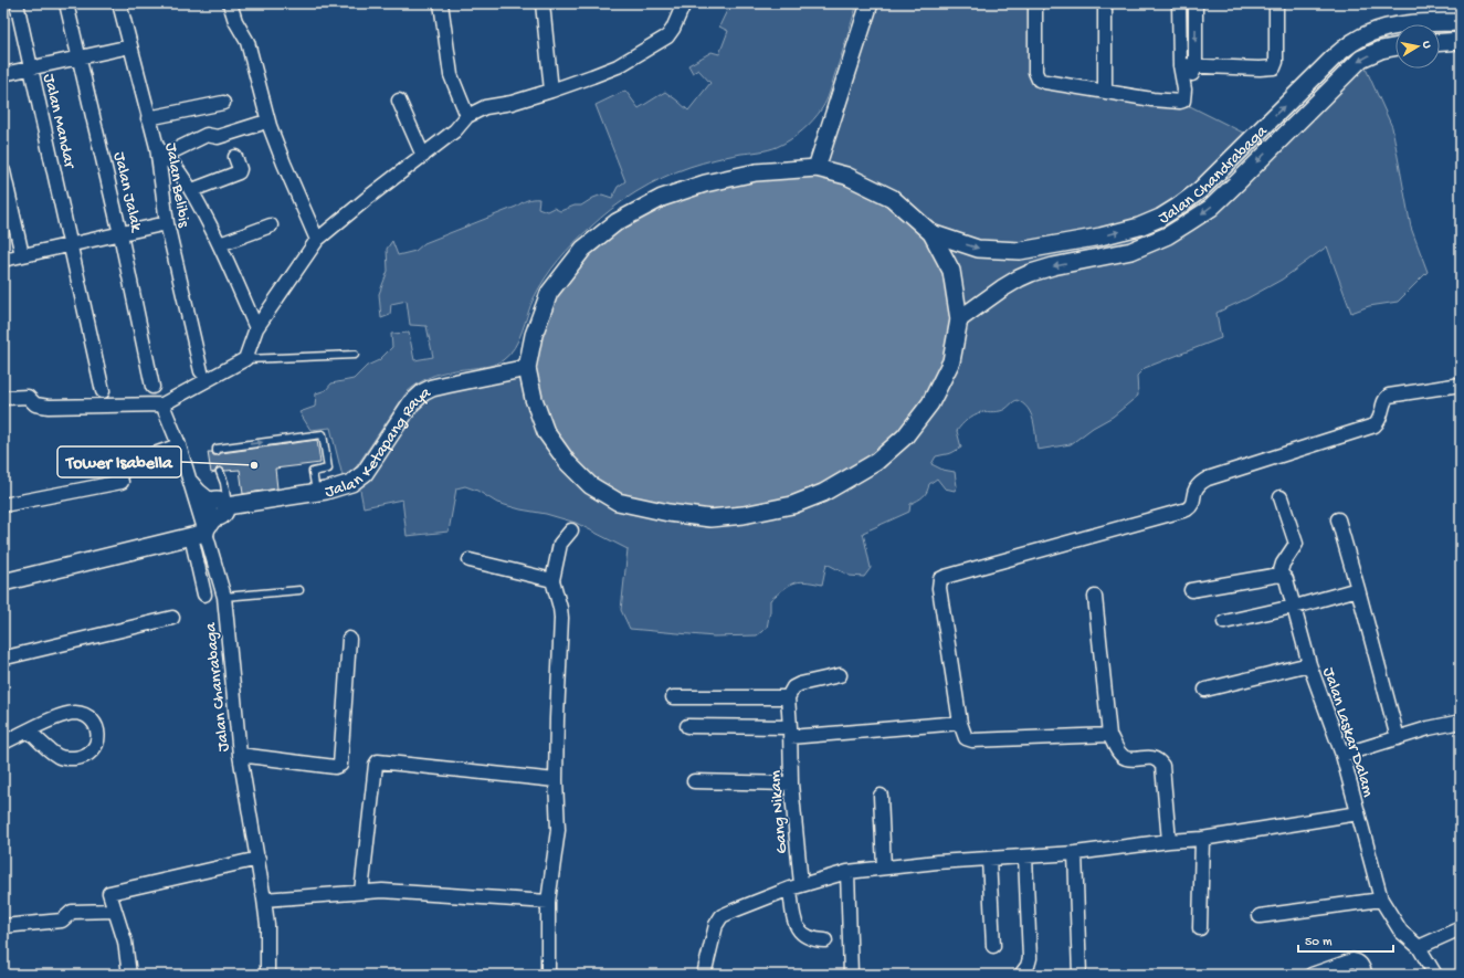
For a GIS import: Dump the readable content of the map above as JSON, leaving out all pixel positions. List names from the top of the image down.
{
  "streets": {
    "street": [
      "Jalan Mandar",
      "Jalan Chandrabaga",
      "Jalan Belibis",
      "Jalan Jalak",
      "Jalan Ketapang Raya",
      "Jalan Chanrabaga",
      "Jalan Laskar Dalam",
      "Gang Nikam"
    ]
  },
  "places": ["Tower Isabella"],
  "scale_bar": "50 m",
  "north": "right"
}
